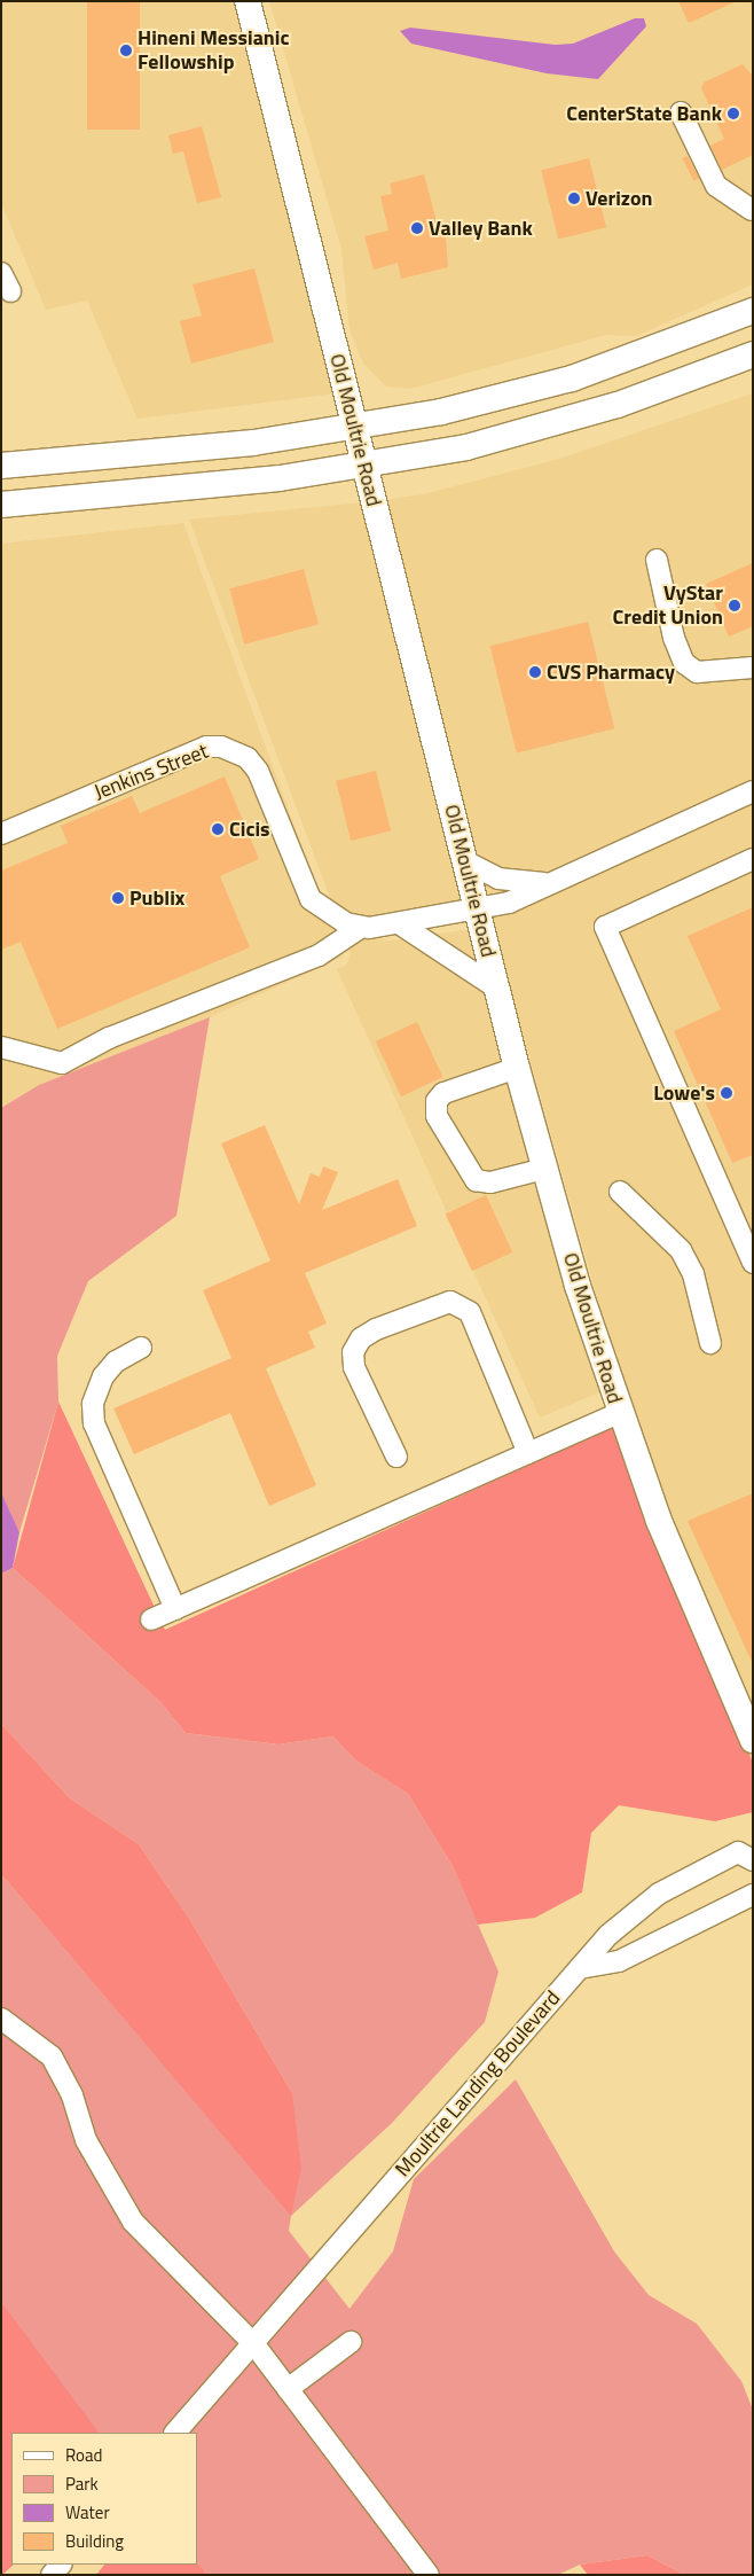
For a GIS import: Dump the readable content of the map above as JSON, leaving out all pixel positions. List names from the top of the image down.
{
  "streets": {
    "main road": ["Old Moultrie Road"],
    "street": ["Jenkins Street", "Moultrie Landing Boulevard"]
  },
  "places": [
    "Hineni Messianic Fellowship",
    "CenterState Bank",
    "Verizon",
    "Valley Bank",
    "VyStar Credit Union",
    "CVS Pharmacy",
    "Cicis",
    "Publix",
    "Lowe's"
  ],
  "legend": [
    "Road",
    "Park",
    "Water",
    "Building"
  ]
}
